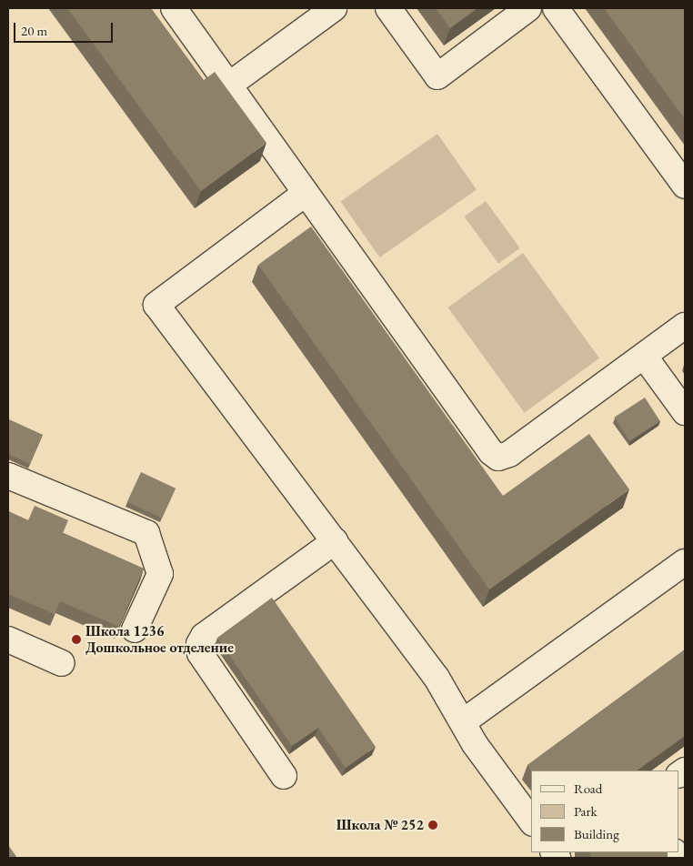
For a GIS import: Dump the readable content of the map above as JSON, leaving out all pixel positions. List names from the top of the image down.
{
  "places": ["Школа 1236 Дошкольное отделение", "Школа № 252"],
  "legend": ["Road", "Park", "Building"],
  "scale_bar": "20 m"
}
